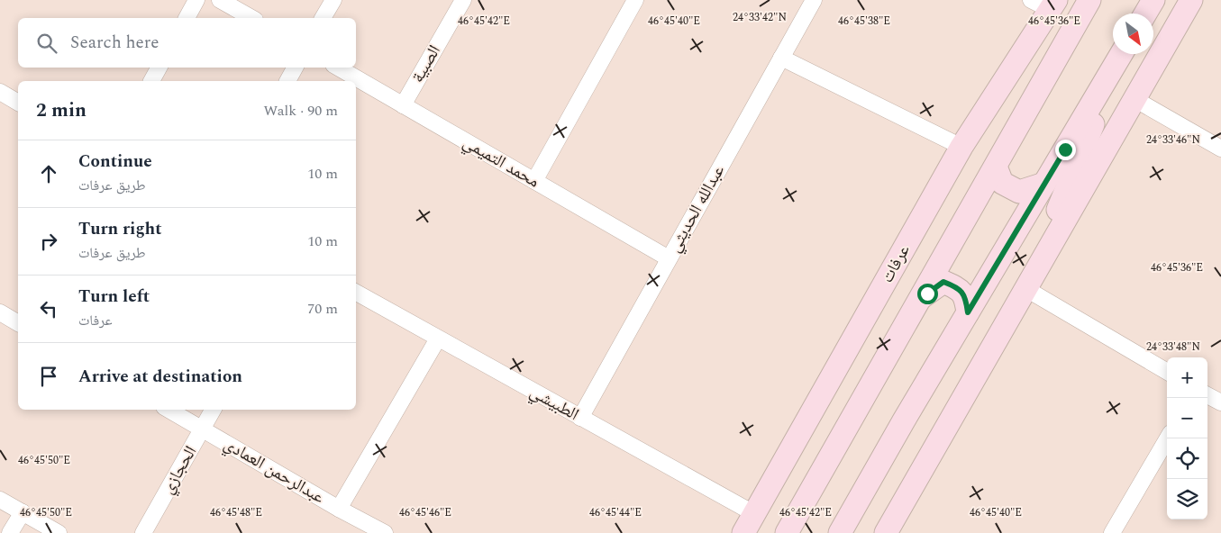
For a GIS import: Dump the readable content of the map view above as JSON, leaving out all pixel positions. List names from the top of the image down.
{
  "streets": {
    "street": [
      "الصبية",
      "محمد التميمي",
      "عبدالله الحديثي",
      "عرفات",
      "الطبيشي",
      "الحجازي",
      "عبدالرحمن العمادي"
    ]
  },
  "crossings": [
    ["الصبية", "محمد التميمي"],
    ["محمد التميمي", "عبدالله الحديثي"],
    ["عبدالله الحديثي", "الطبيشي"],
    ["عرفات", "الطبيشي"],
    ["الحجازي", "عبدالرحمن العمادي"]
  ],
  "north": "bottom right",
  "page": {
    "search": "Search here",
    "heading": ["2 min", "Walk · 90 m"],
    "list": [
      ["Continue", "طريق عرفات", "10 m"],
      ["Turn right", "طريق عرفات", "10 m"],
      ["Turn left", "عرفات", "70 m"],
      "Arrive at destination"
    ],
    "map_buttons": ["+", "−"]
  },
  "coordinates": [
    "24°33'42\"N",
    "46°45'42\"E",
    "46°45'38\"E",
    "46°45'40\"E",
    "46°45'36\"E",
    "24°33'46\"N",
    "24°33'48\"N",
    "46°45'50\"E",
    "46°45'48\"E",
    "46°45'46\"E",
    "46°45'44\"E"
  ]
}
